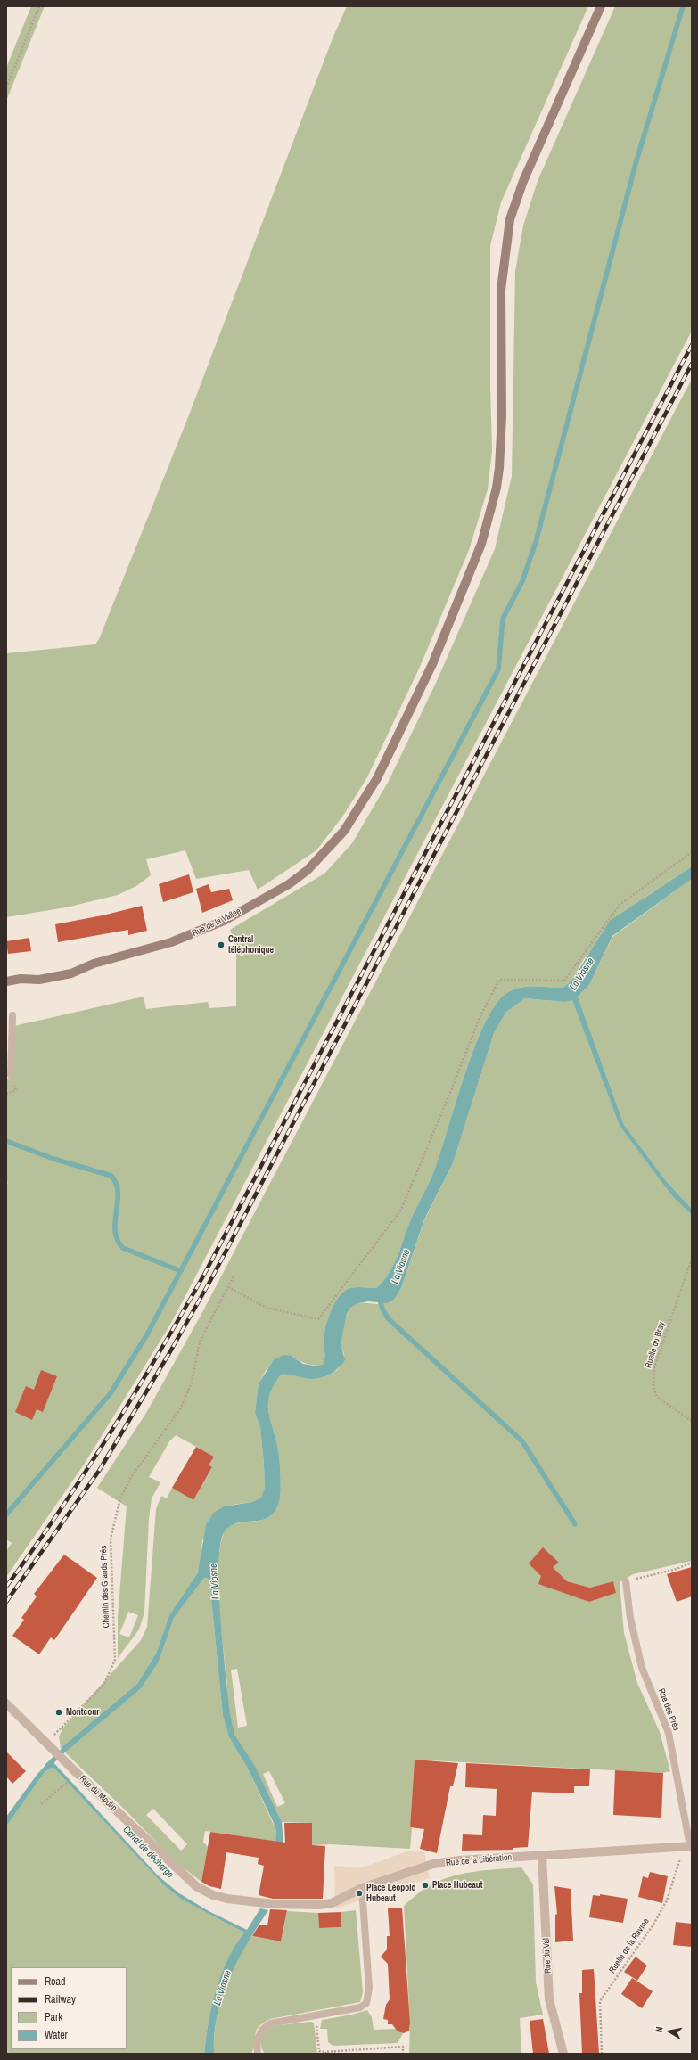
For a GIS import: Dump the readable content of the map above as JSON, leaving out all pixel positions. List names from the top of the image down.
{
  "streets": {
    "main road": ["Rue de la Vallée"],
    "street": ["Rue du Moulin", "Rue de la Libération", "Rue du Val"],
    "lane": ["Rue des Prés"],
    "path": ["Ruelle du Bray", "Chemin des Grands Prés", "Ruelle de la Ravine"]
  },
  "crossings": [
    ["Chemin des Grands Prés", "Rue du Moulin"],
    ["Rue des Prés", "Rue de la Libération"],
    ["Rue des Prés", "Ruelle de la Ravine"],
    ["Rue du Moulin", "Rue de la Libération"],
    ["Rue de la Libération", "Ruelle de la Ravine"],
    ["Rue de la Libération", "Rue du Val"]
  ],
  "water": ["La Viosne", "Canal de décharge"],
  "places": [
    "Central téléphonique",
    "Montcour",
    "Place Hubeaut",
    "Place Léopold Hubeaut"
  ],
  "legend": [
    "Road",
    "Railway",
    "Park",
    "Water"
  ],
  "north": "left"
}
